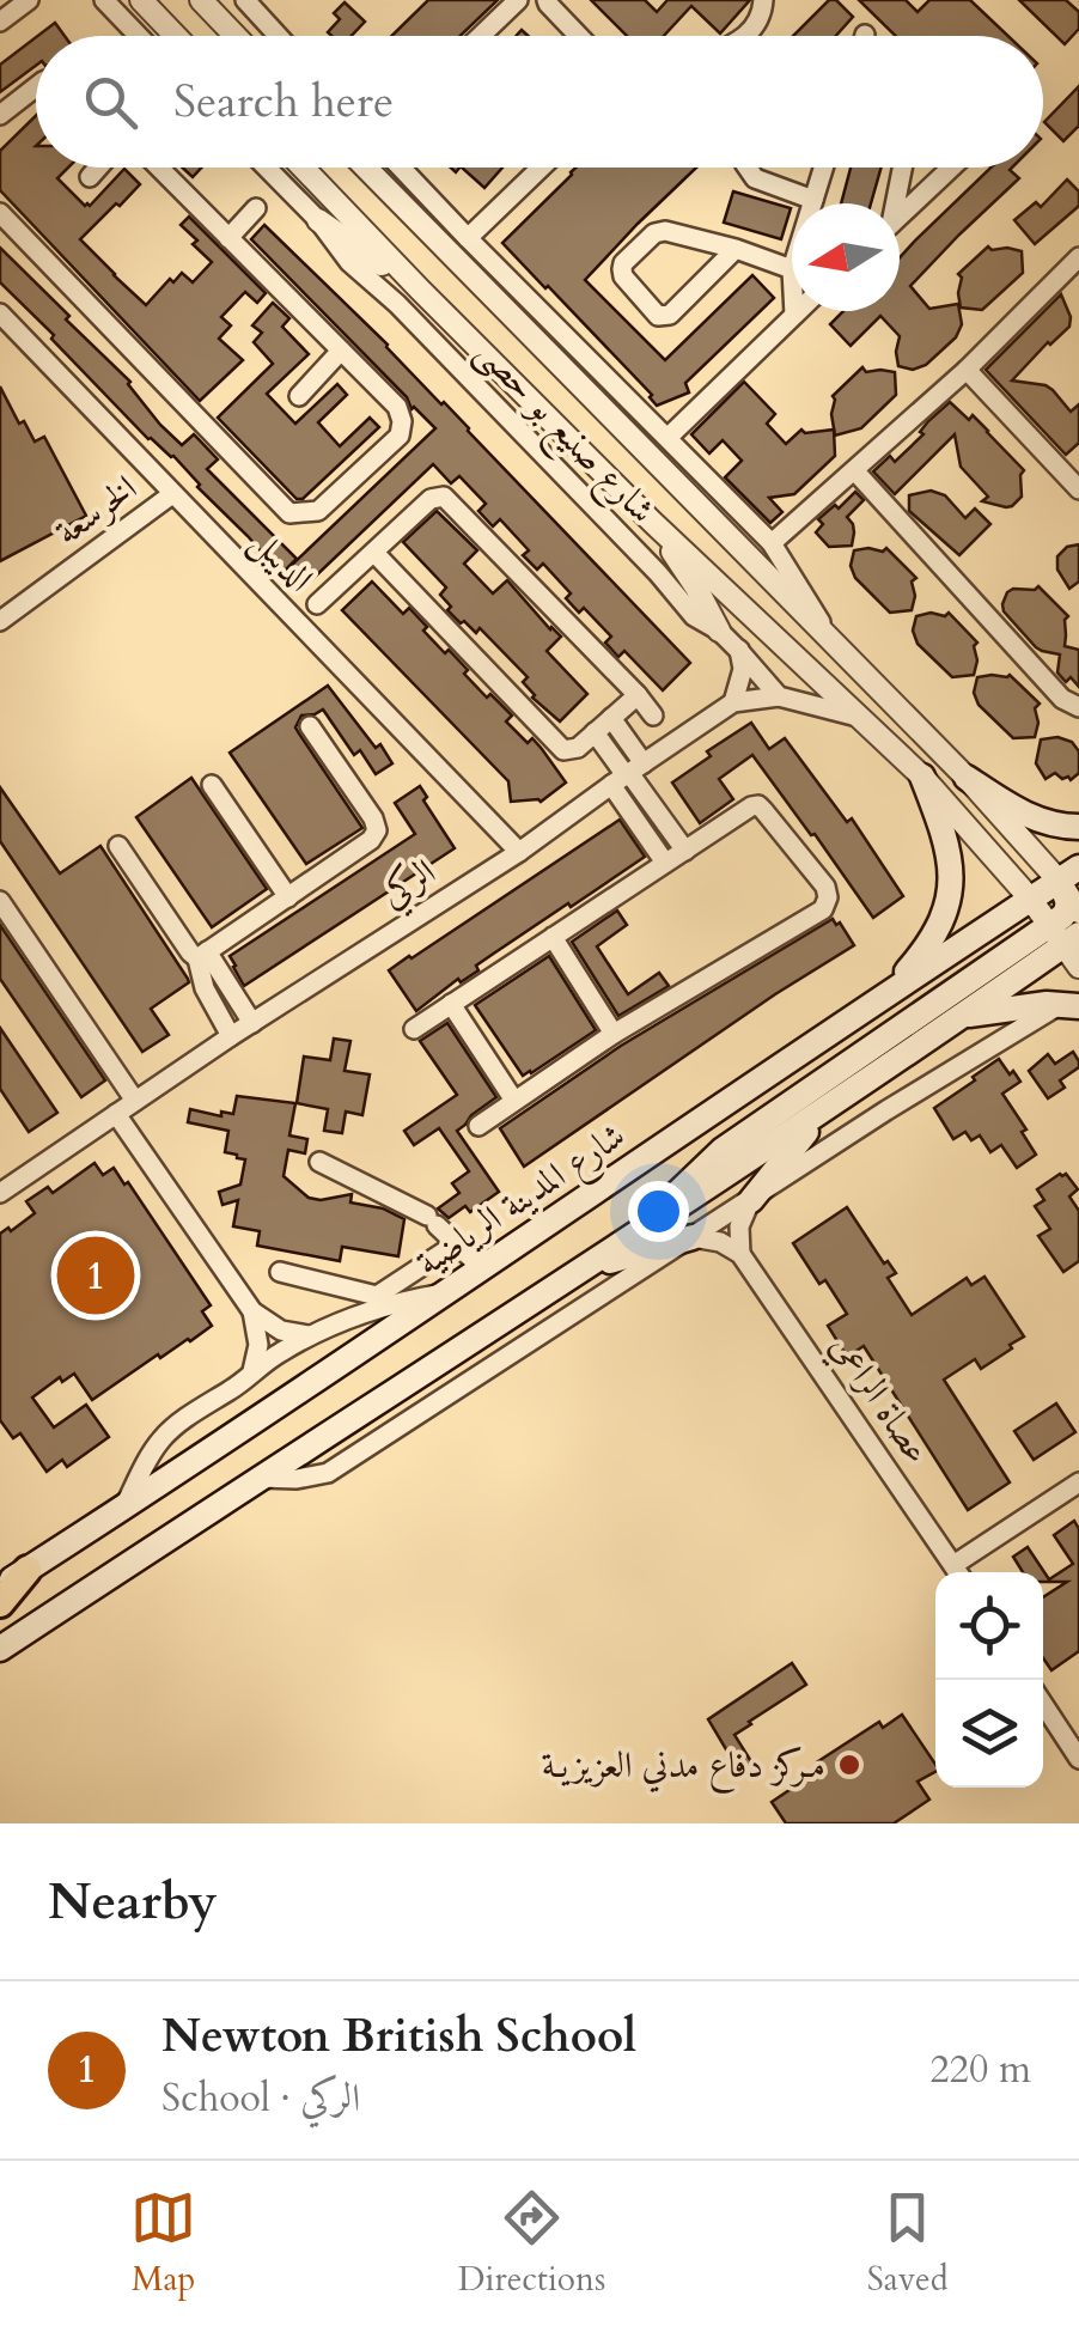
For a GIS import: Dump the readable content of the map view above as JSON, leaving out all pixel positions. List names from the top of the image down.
{
  "streets": {
    "main road": ["شارع المدينة الرياضية"],
    "street": [
      "شارع صنيع بو حصى",
      "الخرسعة",
      "الديبل",
      "الركي",
      "عصاة الراعي"
    ]
  },
  "crossings": [
    ["شارع صنيع بو حصى", "الركي"],
    ["شارع صنيع بو حصى", "شارع المدينة الرياضية"],
    ["الخرسعة", "الديبل"],
    ["الديبل", "الركي"]
  ],
  "places": ["مـركز دفاع مدني العزيزيـة"],
  "north": "left",
  "page": {
    "search": "Search here",
    "pins": "1",
    "heading": "Nearby",
    "list": [
      {
        "mark": "1",
        "name": "Newton British School",
        "note": "School · الركي",
        "value": "220 m"
      }
    ],
    "nav": ["Map", "Directions", "Saved"]
  }
}
